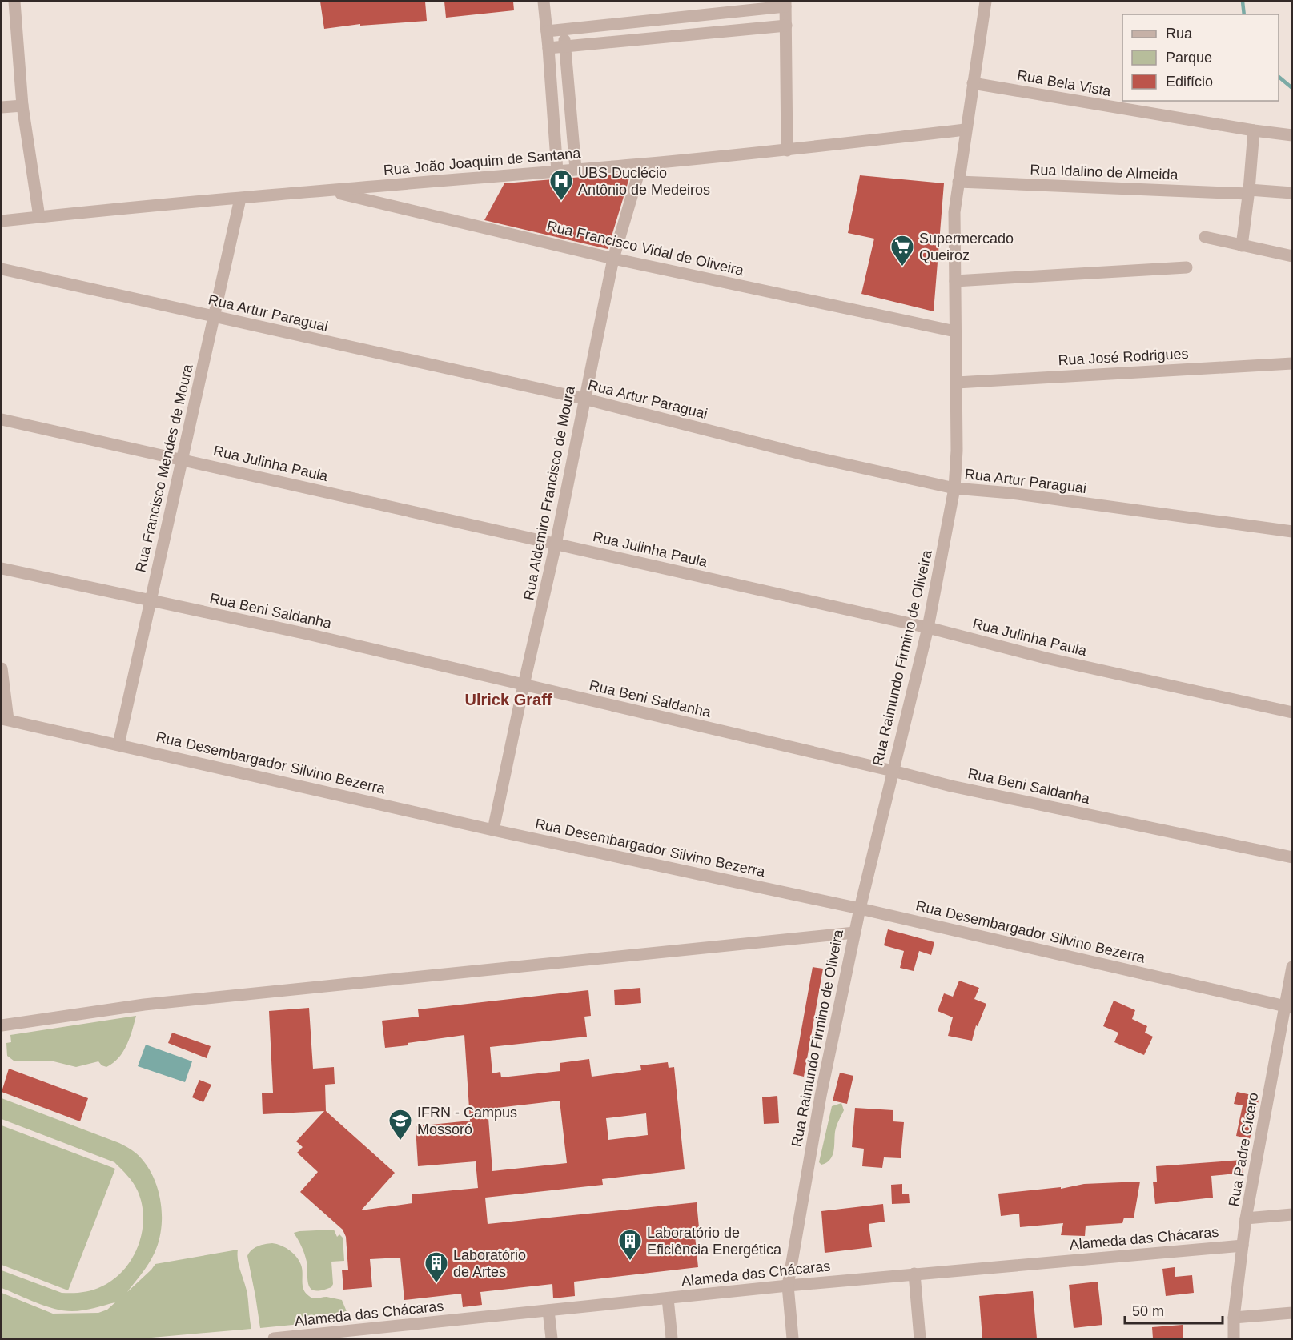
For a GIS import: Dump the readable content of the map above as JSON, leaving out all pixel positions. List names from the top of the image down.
{
  "streets": {
    "street": [
      "Rua Bela Vista",
      "Rua João Joaquim de Santana",
      "Rua Idalino de Almeida",
      "Rua Francisco Vidal de Oliveira",
      "Rua Artur Paraguai",
      "Rua José Rodrigues",
      "Rua Julinha Paula",
      "Rua Francisco Mendes de Moura",
      "Rua Aldemiro Francisco de Moura",
      "Rua Beni Saldanha",
      "Rua Raimundo Firmino de Oliveira",
      "Rua Desembargador Silvino Bezerra",
      "Rua Padre Cícero",
      "Alameda das Chácaras"
    ]
  },
  "crossings": [
    ["Rua Bela Vista", "Rua Raimundo Firmino de Oliveira"],
    ["Rua João Joaquim de Santana", "Rua Francisco Vidal de Oliveira"],
    ["Rua João Joaquim de Santana", "Rua Francisco Mendes de Moura"],
    ["Rua João Joaquim de Santana", "Rua Aldemiro Francisco de Moura"],
    ["Rua João Joaquim de Santana", "Rua Raimundo Firmino de Oliveira"],
    ["Rua Idalino de Almeida", "Rua Raimundo Firmino de Oliveira"],
    ["Rua Francisco Vidal de Oliveira", "Rua Aldemiro Francisco de Moura"],
    ["Rua Francisco Vidal de Oliveira", "Rua Raimundo Firmino de Oliveira"],
    ["Rua Artur Paraguai", "Rua Francisco Mendes de Moura"],
    ["Rua Artur Paraguai", "Rua Aldemiro Francisco de Moura"],
    ["Rua Artur Paraguai", "Rua Raimundo Firmino de Oliveira"],
    ["Rua José Rodrigues", "Rua Raimundo Firmino de Oliveira"],
    ["Rua Julinha Paula", "Rua Francisco Mendes de Moura"],
    ["Rua Julinha Paula", "Rua Aldemiro Francisco de Moura"],
    ["Rua Julinha Paula", "Rua Raimundo Firmino de Oliveira"],
    ["Rua Francisco Mendes de Moura", "Rua Beni Saldanha"],
    ["Rua Francisco Mendes de Moura", "Rua Desembargador Silvino Bezerra"],
    ["Rua Aldemiro Francisco de Moura", "Rua Beni Saldanha"],
    ["Rua Aldemiro Francisco de Moura", "Rua Desembargador Silvino Bezerra"],
    ["Rua Beni Saldanha", "Rua Raimundo Firmino de Oliveira"],
    ["Rua Raimundo Firmino de Oliveira", "Rua Desembargador Silvino Bezerra"],
    ["Rua Raimundo Firmino de Oliveira", "Alameda das Chácaras"],
    ["Rua Desembargador Silvino Bezerra", "Rua Padre Cícero"],
    ["Rua Padre Cícero", "Alameda das Chácaras"]
  ],
  "districts": ["Ulrick Graff"],
  "places": {
    "hospital": ["UBS Duclécio Antônio de Medeiros"],
    "supermarket": ["Supermercado Queiroz"],
    "school or university": ["IFRN - Campus Mossoró"],
    "building": ["Laboratório de Eficiência Energética", "Laboratório de Artes"]
  },
  "legend": ["Rua", "Parque", "Edifício"],
  "scale_bar": "50 m"
}
